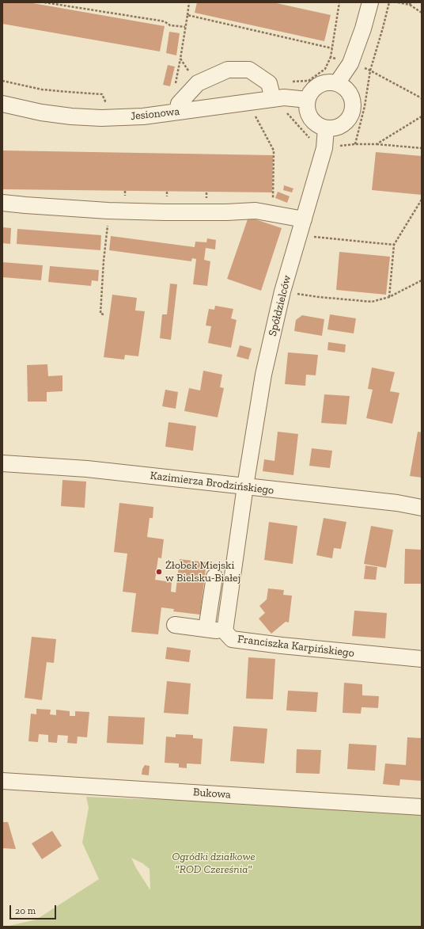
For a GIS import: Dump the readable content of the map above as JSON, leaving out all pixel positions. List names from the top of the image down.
{
  "streets": {
    "street": [
      "Jesionowa",
      "Spółdzielców",
      "Kazimierza Brodzińskiego",
      "Franciszka Karpińskiego",
      "Bukowa"
    ]
  },
  "crossings": [
    ["Jesionowa", "Spółdzielców"],
    ["Spółdzielców", "Kazimierza Brodzińskiego"],
    ["Spółdzielców", "Franciszka Karpińskiego"],
    ["Kazimierza Brodzińskiego", "Franciszka Karpińskiego"]
  ],
  "parks": ["Ogródki działkowe \"ROD Czereśnia\""],
  "places": ["Żłobek Miejski w Bielsku-Białej"],
  "scale_bar": "20 m"
}
